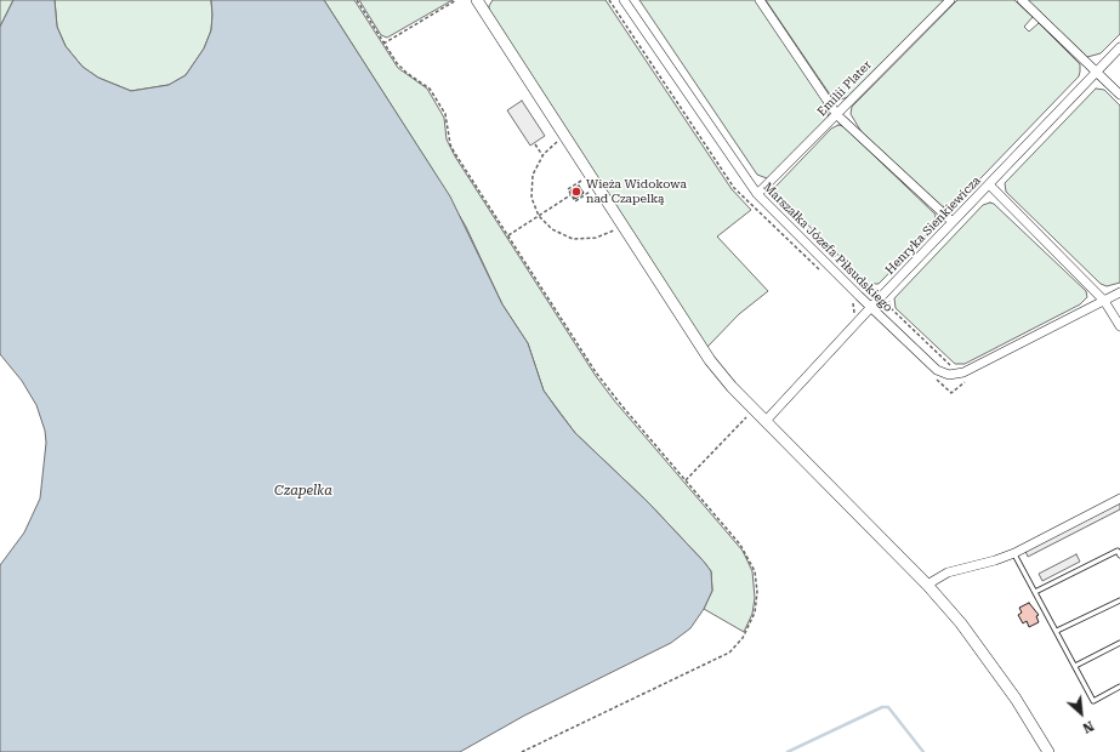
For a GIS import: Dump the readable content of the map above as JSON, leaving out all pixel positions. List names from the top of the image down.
{
  "streets": {
    "street": ["Emilii Plater", "Henryka Sienkiewicza", "Marszałka Józefa Piłsudskiego"]
  },
  "crossings": [
    ["Emilii Plater", "Marszałka Józefa Piłsudskiego"],
    ["Henryka Sienkiewicza", "Marszałka Józefa Piłsudskiego"]
  ],
  "water": ["Czapelka"],
  "places": ["Wieża Widokowa nad Czapelką"],
  "north": "bottom right"
}
